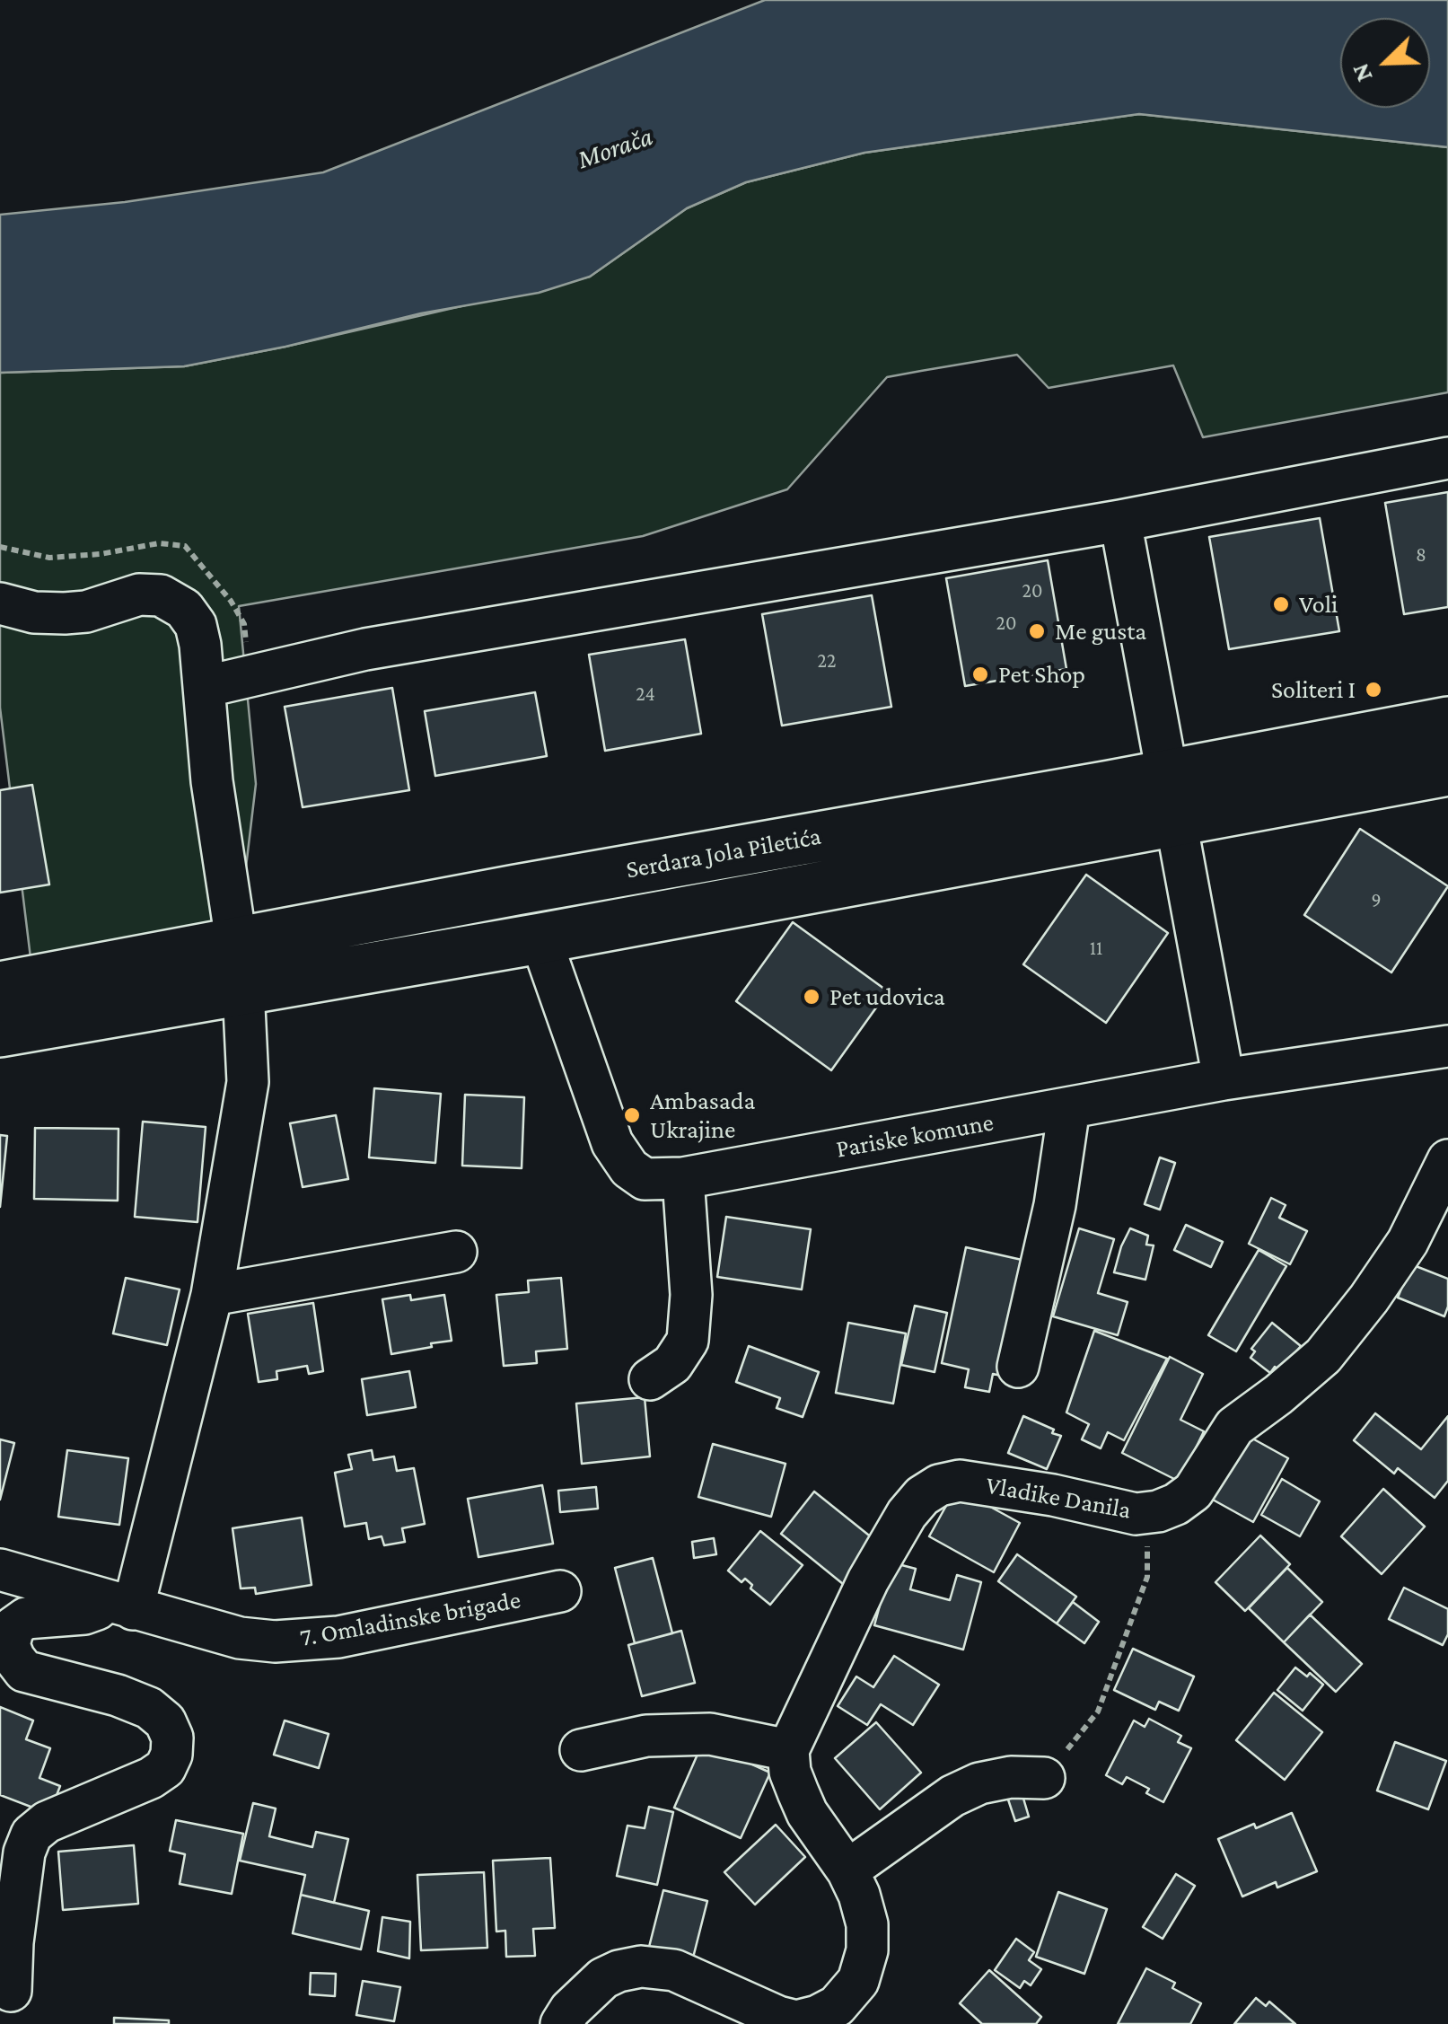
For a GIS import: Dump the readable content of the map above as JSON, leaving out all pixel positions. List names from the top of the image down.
{
  "streets": {
    "main road": ["Serdara Jola Piletića"],
    "street": ["Pariske komune", "Vladike Danila", "7. Omladinske brigade"]
  },
  "crossings": [
    ["Serdara Jola Piletića", "Pariske komune"]
  ],
  "water": ["Morača"],
  "places": [
    "Voli",
    "Me gusta",
    "Pet Shop",
    "Soliteri I",
    "Pet udovica",
    "Ambasada Ukrajine"
  ],
  "house_numbers": [
    "8",
    "20",
    "20",
    "22",
    "24",
    "9",
    "11"
  ],
  "north": "bottom left"
}
